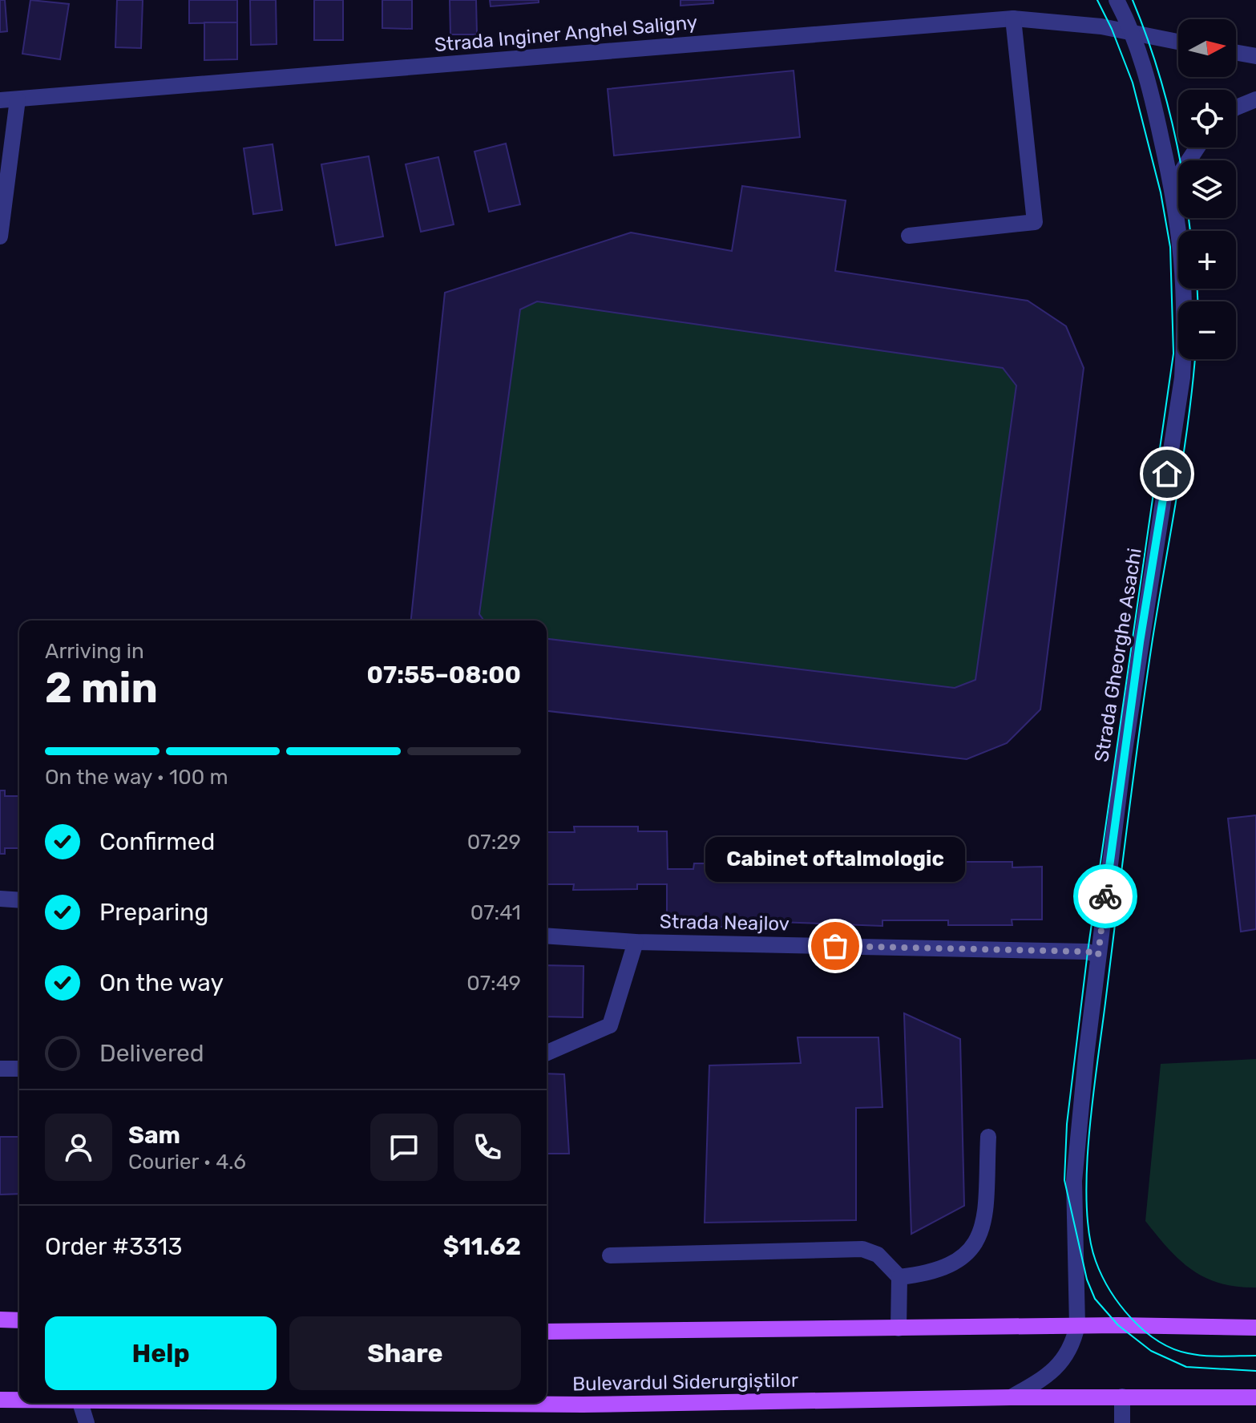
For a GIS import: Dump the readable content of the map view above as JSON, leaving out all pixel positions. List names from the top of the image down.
{
  "streets": {
    "main road": ["Bulevardul Siderurgiștilor"],
    "street": ["Strada Inginer Anghel Saligny", "Strada Gheorghe Asachi", "Strada Neajlov"]
  },
  "crossings": [
    ["Strada Inginer Anghel Saligny", "Strada Gheorghe Asachi"],
    ["Strada Gheorghe Asachi", "Strada Neajlov"]
  ],
  "places": ["Cabinet oftalmologic"],
  "north": "right",
  "page": {
    "map_buttons": ["+", "−"],
    "heading": ["2 min", "Arriving in", "07:55–08:00"],
    "panel": [
      "Sam",
      "Courier · 4.6",
      "Order #3313",
      "$11.62"
    ],
    "bar": "On the way · 100 m",
    "list": [
      ["Confirmed", "07:29"],
      ["Preparing", "07:41"],
      ["On the way", "07:49"],
      "Delivered"
    ],
    "bubble": "Cabinet oftalmologic",
    "buttons": ["Help", "Share"]
  }
}
